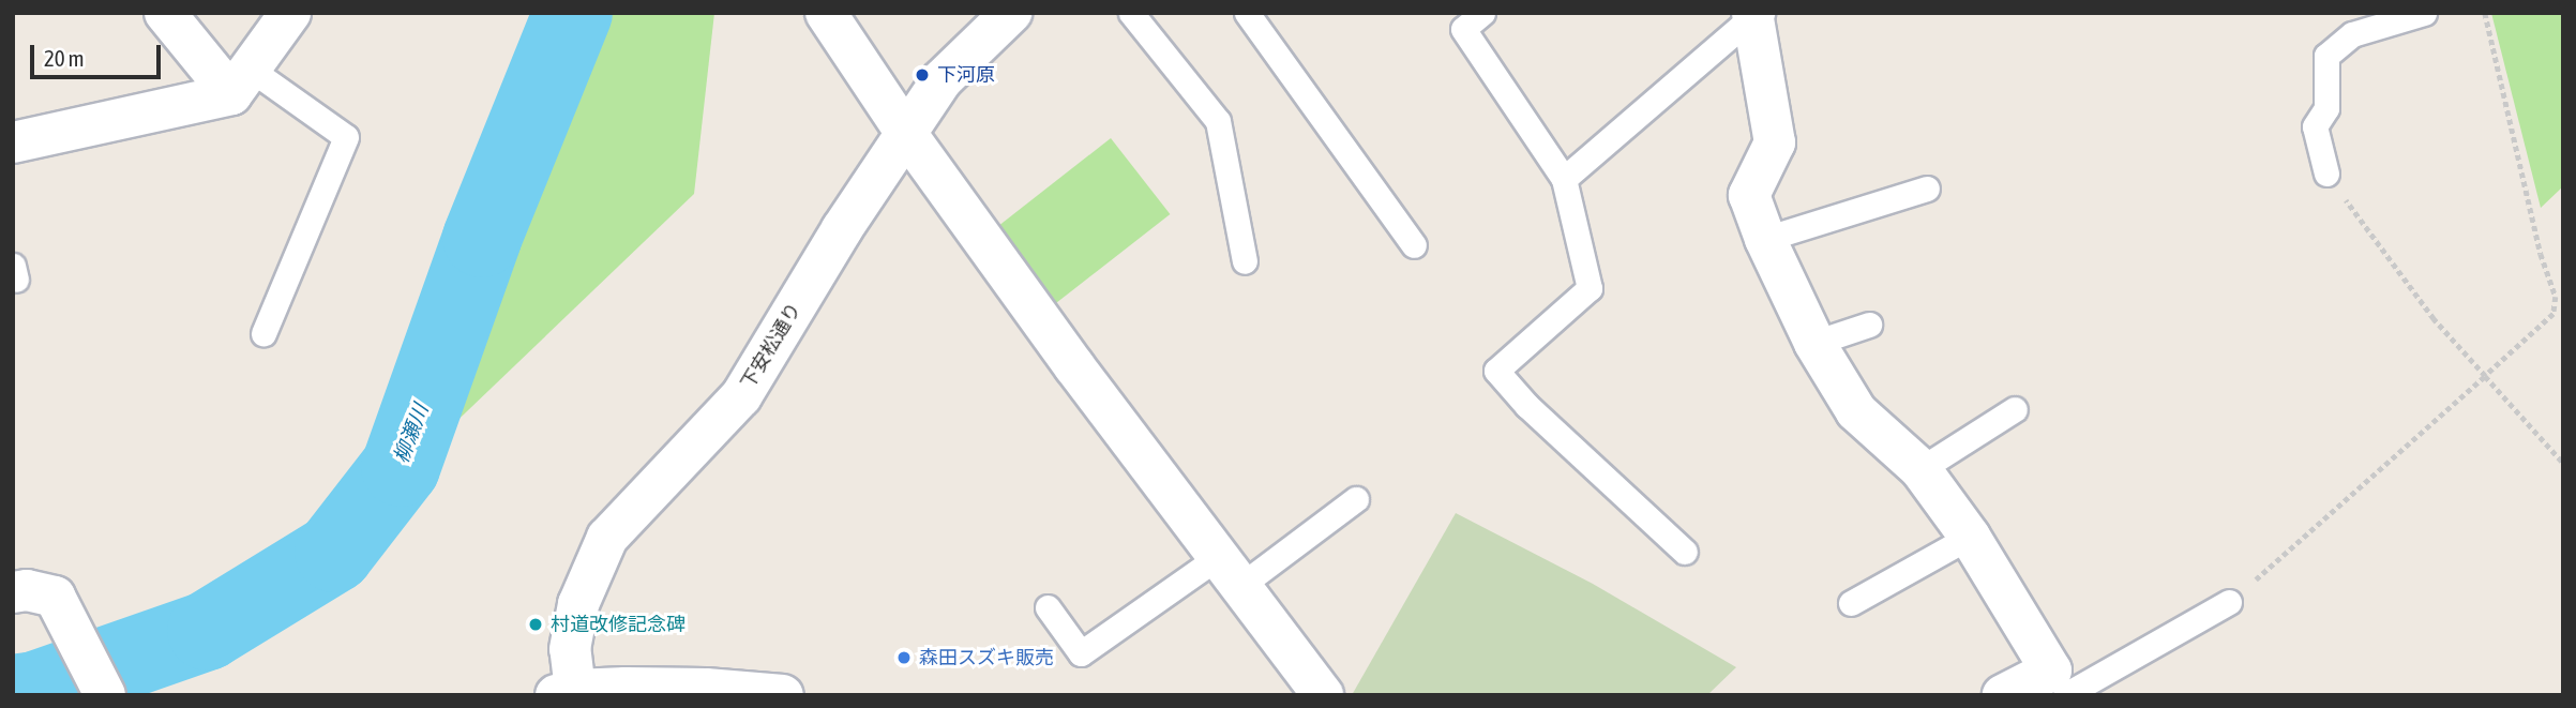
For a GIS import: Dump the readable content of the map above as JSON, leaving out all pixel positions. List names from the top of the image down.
{
  "streets": {
    "street": ["下安松通り"]
  },
  "water": ["柳瀬川"],
  "places": ["下河原", "村道改修記念碑", "森田スズキ販売"],
  "scale_bar": "20 m"
}
